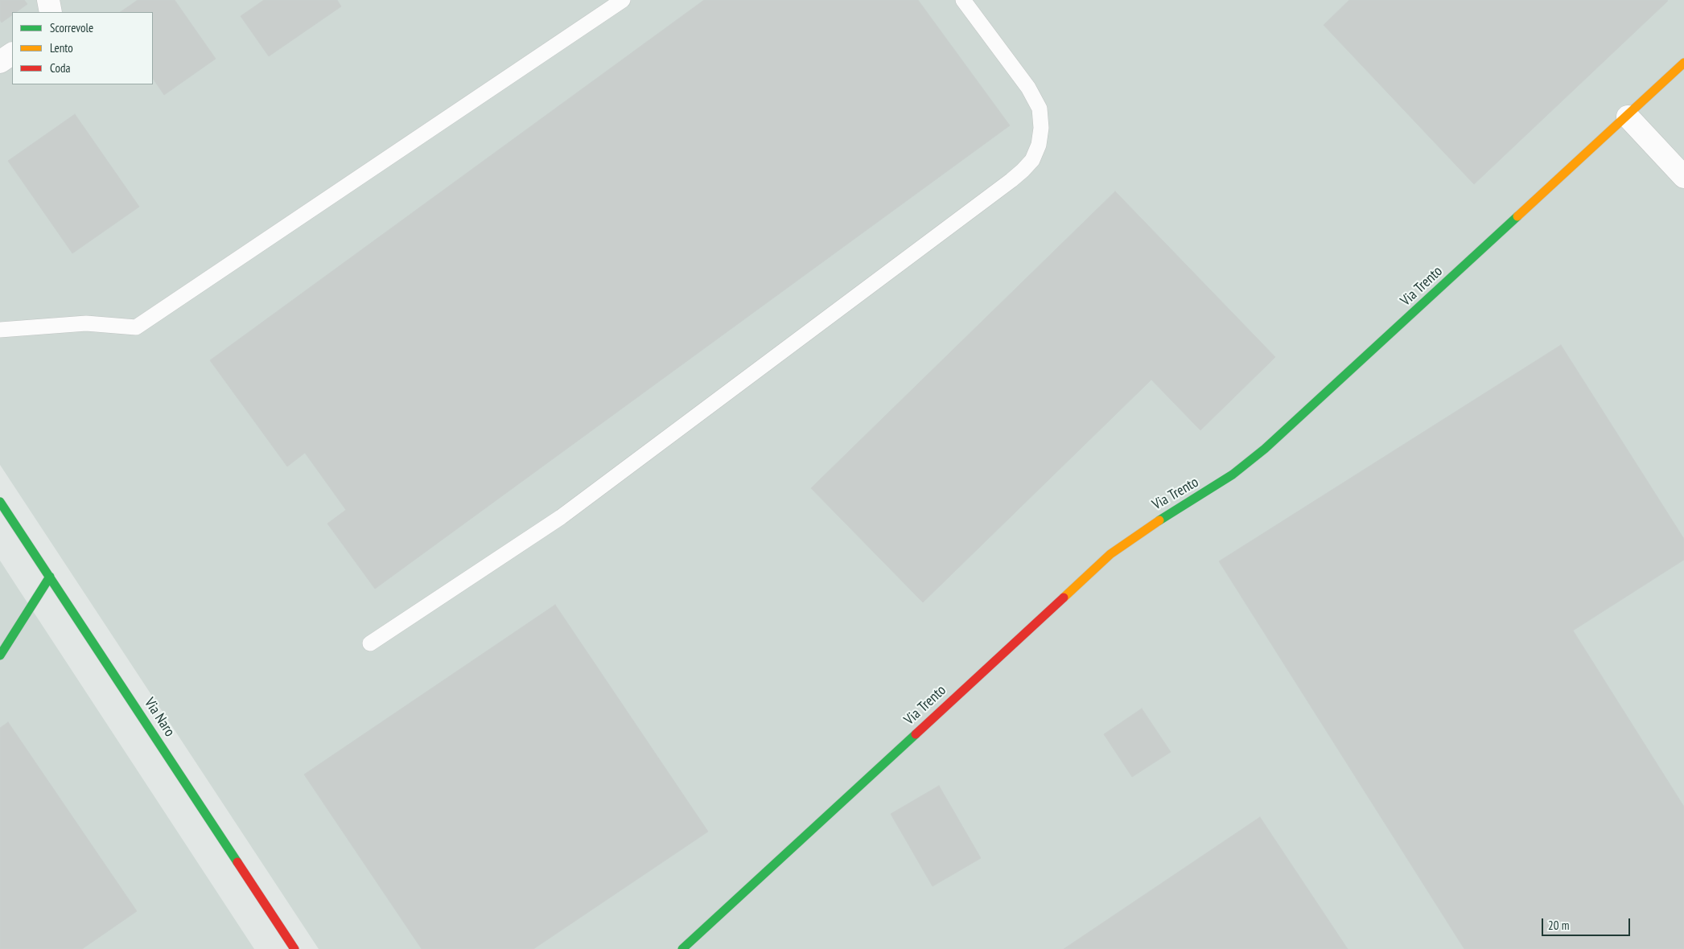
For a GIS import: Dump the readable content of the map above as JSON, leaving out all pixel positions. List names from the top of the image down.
{
  "streets": {
    "street": ["Via Trento", "Via Naro"]
  },
  "legend": ["Scorrevole", "Lento", "Coda"],
  "scale_bar": "20 m"
}
